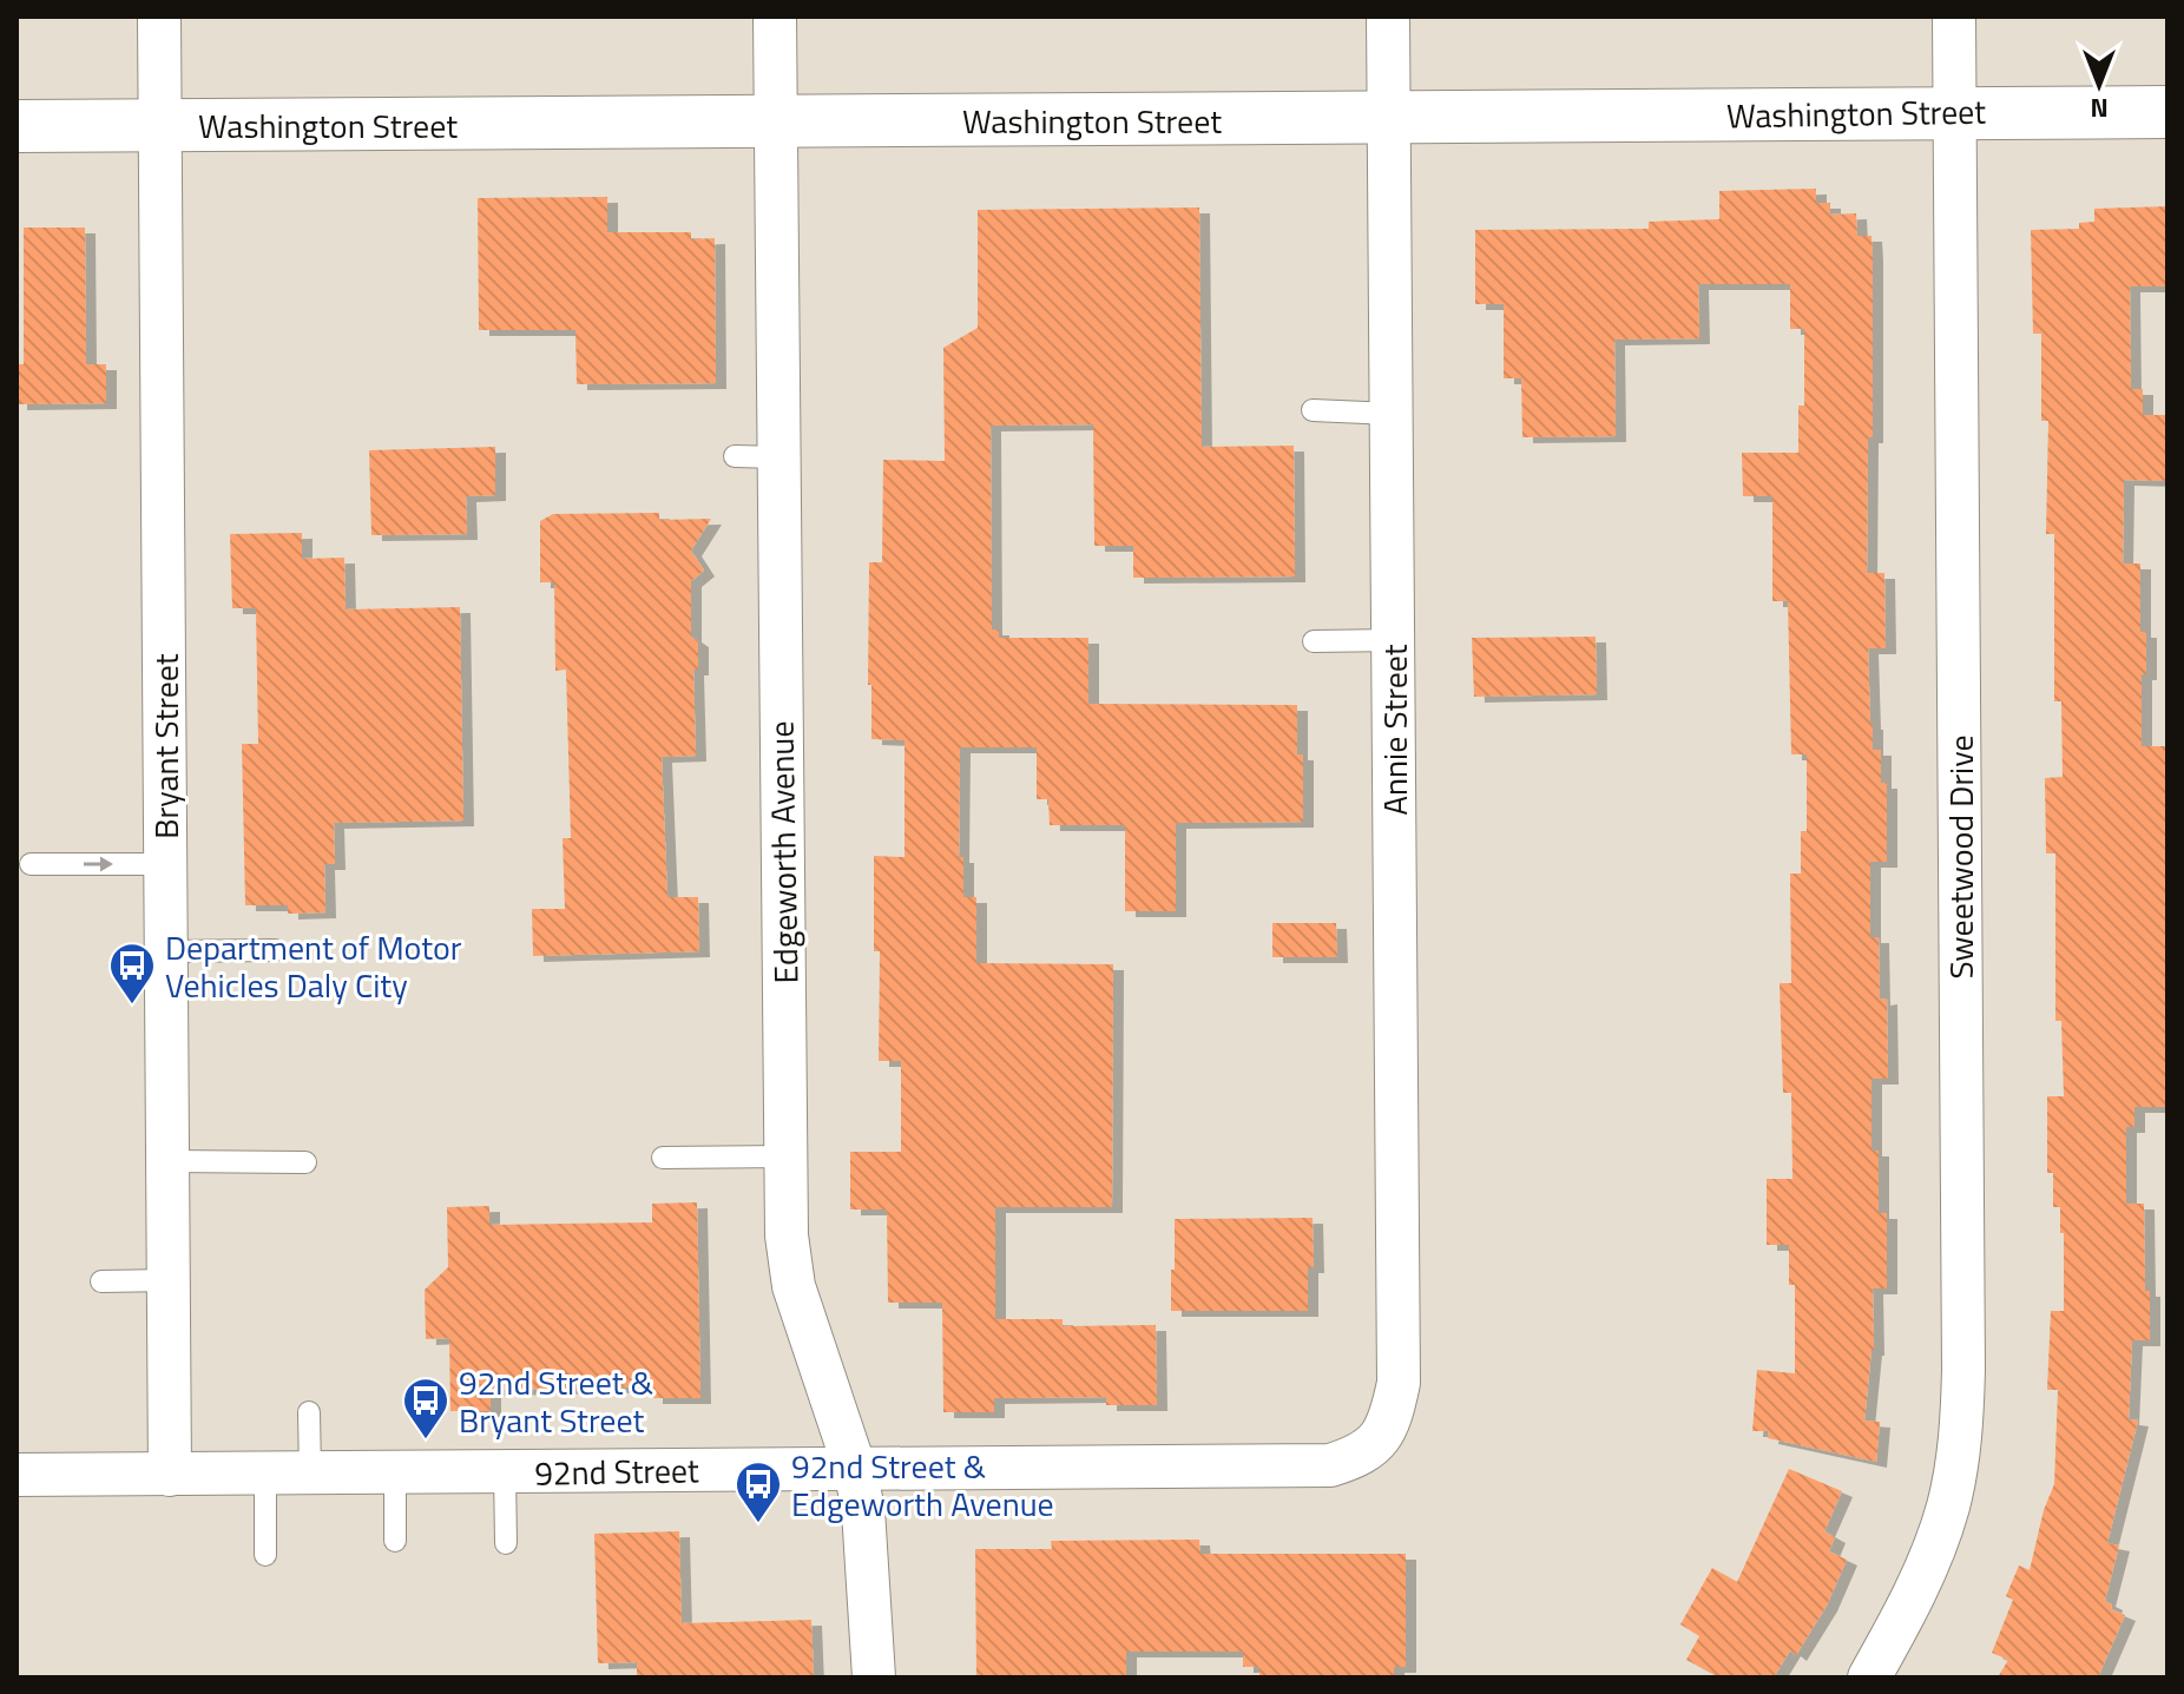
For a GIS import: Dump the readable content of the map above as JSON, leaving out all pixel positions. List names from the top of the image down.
{
  "streets": {
    "street": [
      "Washington Street",
      "Annie Street",
      "Bryant Street",
      "Edgeworth Avenue",
      "Sweetwood Drive",
      "92nd Street"
    ]
  },
  "crossings": [
    ["Washington Street", "Annie Street"],
    ["Washington Street", "Bryant Street"],
    ["Washington Street", "Edgeworth Avenue"],
    ["Washington Street", "Sweetwood Drive"],
    ["Annie Street", "92nd Street"],
    ["Bryant Street", "92nd Street"],
    ["Edgeworth Avenue", "92nd Street"]
  ],
  "places": {
    "bus stop": ["Department of Motor Vehicles Daly City", "92nd Street & Bryant Street", "92nd Street & Edgeworth Avenue"]
  },
  "north": "bottom"
}
